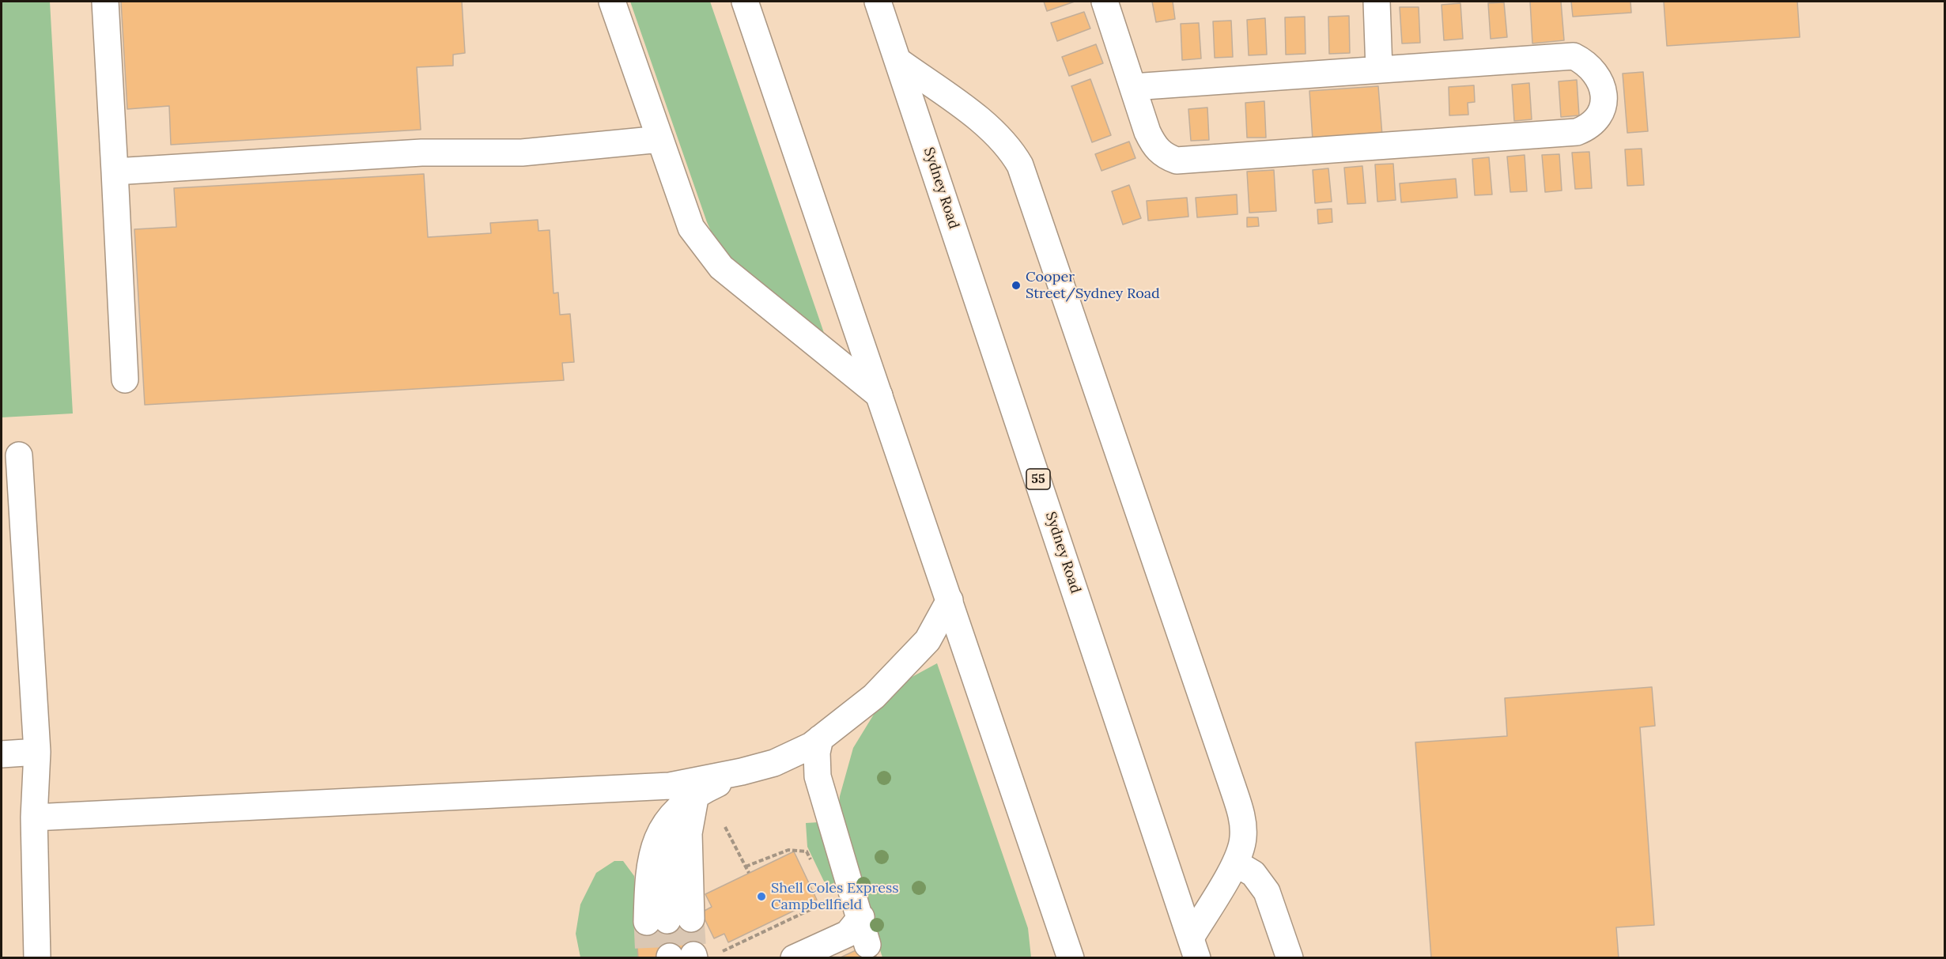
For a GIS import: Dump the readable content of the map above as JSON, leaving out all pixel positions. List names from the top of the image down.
{
  "streets": {
    "main road": ["Sydney Road", "55"]
  },
  "places": ["Cooper Street/Sydney Road", "Shell Coles Express Campbellfield"]
}
